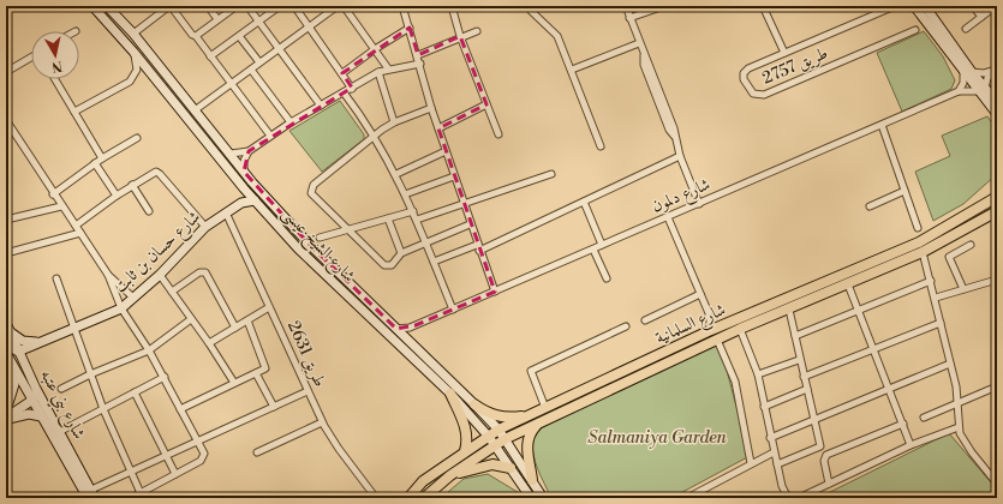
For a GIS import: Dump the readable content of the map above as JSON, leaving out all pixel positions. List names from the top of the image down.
{
  "streets": {
    "main road": [
      "شارع الشيخ عيسى",
      "شارع حسان بن ثابت",
      "شارع السلمانية",
      "شارع بني عتبه"
    ],
    "street": ["طريق 2757", "شارع دلمون", "طريق 2631"]
  },
  "crossings": [
    ["شارع دلمون", "شارع الشيخ عيسى"],
    ["شارع الشيخ عيسى", "شارع حسان بن ثابت"],
    ["شارع الشيخ عيسى", "شارع السلمانية"],
    ["شارع حسان بن ثابت", "طريق 2631"],
    ["شارع حسان بن ثابت", "شارع بني عتبه"]
  ],
  "parks": ["Salmaniya Garden"],
  "north": "bottom"
}
